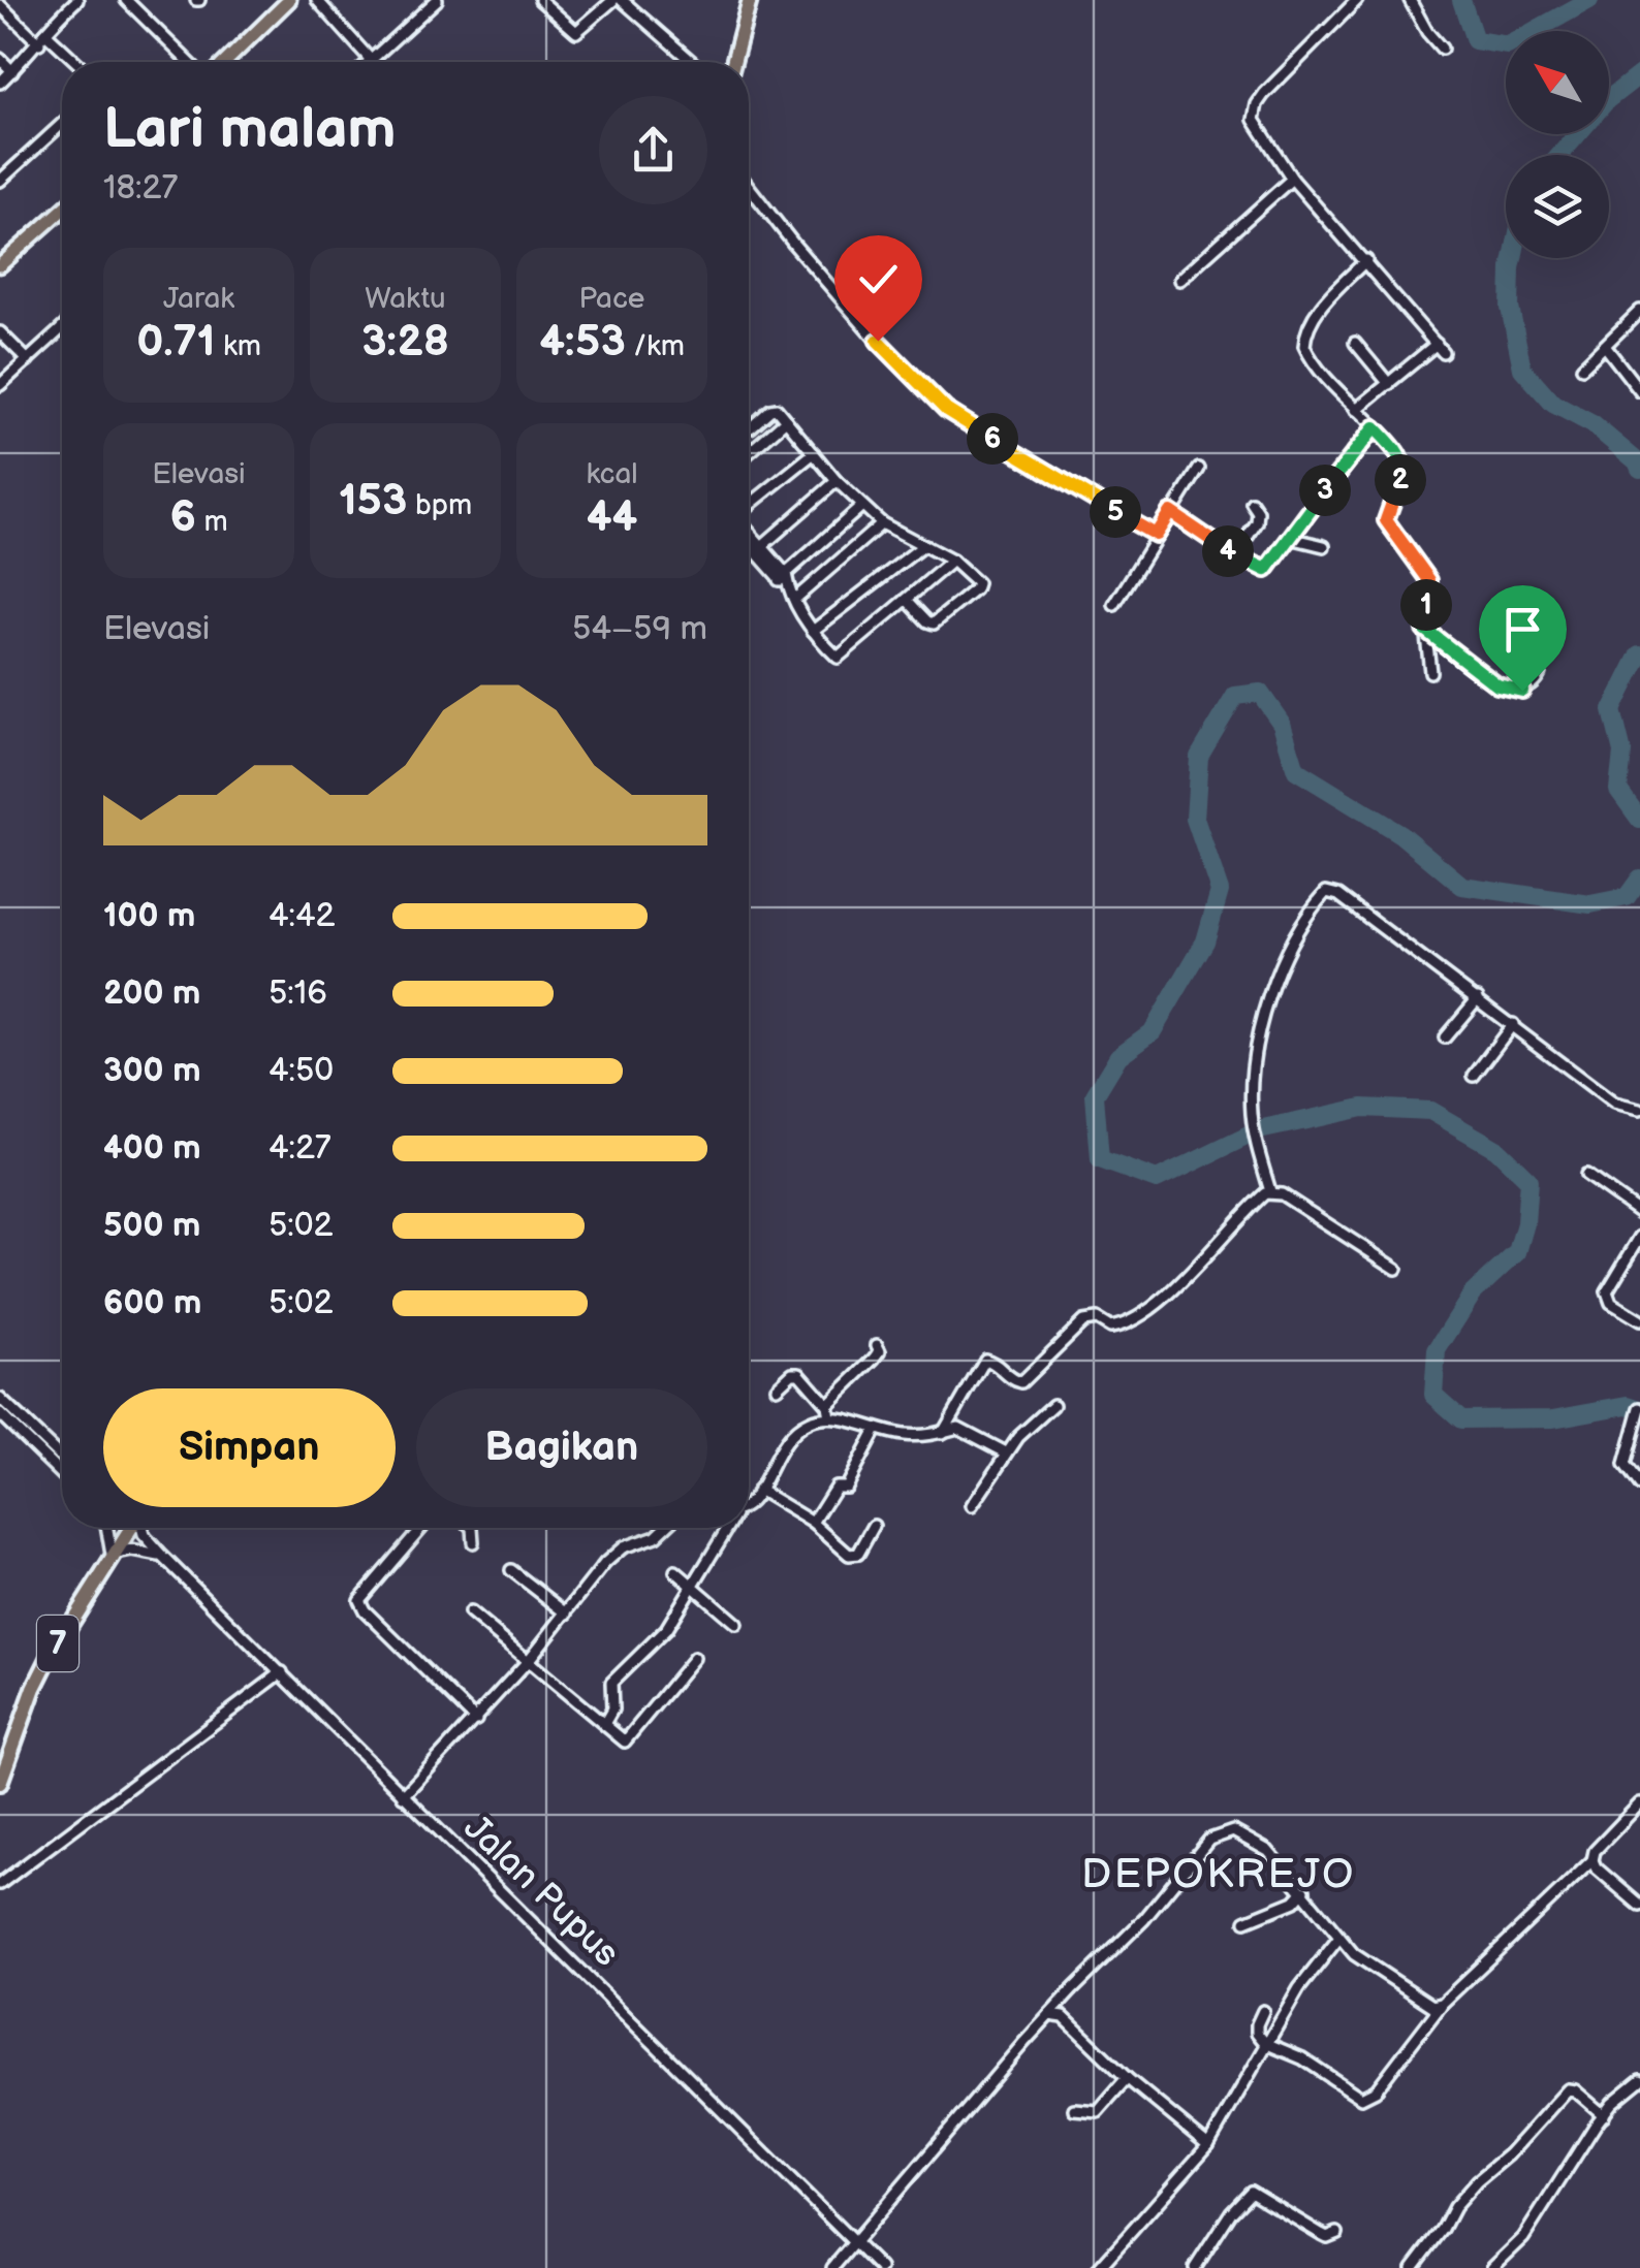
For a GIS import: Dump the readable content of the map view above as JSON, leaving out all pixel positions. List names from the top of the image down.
{
  "streets": {
    "highway": ["7"],
    "street": ["Jalan Pupus"]
  },
  "districts": ["DEPOKREJO"],
  "north": "top left",
  "page": {
    "heading": ["Lari malam", "18:27"],
    "stats": [
      ["Jarak", "0.71 km"],
      ["Waktu", "3:28"],
      ["Pace", "4:53 /km"],
      ["Elevasi", "6 m"],
      ["153 bpm"],
      ["kcal", "44"]
    ],
    "pins": [
      "6",
      "2",
      "3",
      "5",
      "4",
      "1"
    ],
    "chart": ["Elevasi", "54–59 m"],
    "list": [
      {
        "name": "100 m",
        "note": "4:42"
      },
      {
        "name": "200 m",
        "note": "5:16"
      },
      {
        "name": "300 m",
        "note": "4:50"
      },
      {
        "name": "400 m",
        "note": "4:27"
      },
      {
        "name": "500 m",
        "note": "5:02"
      },
      {
        "name": "600 m",
        "note": "5:02"
      }
    ],
    "buttons": ["Simpan", "Bagikan"]
  }
}
